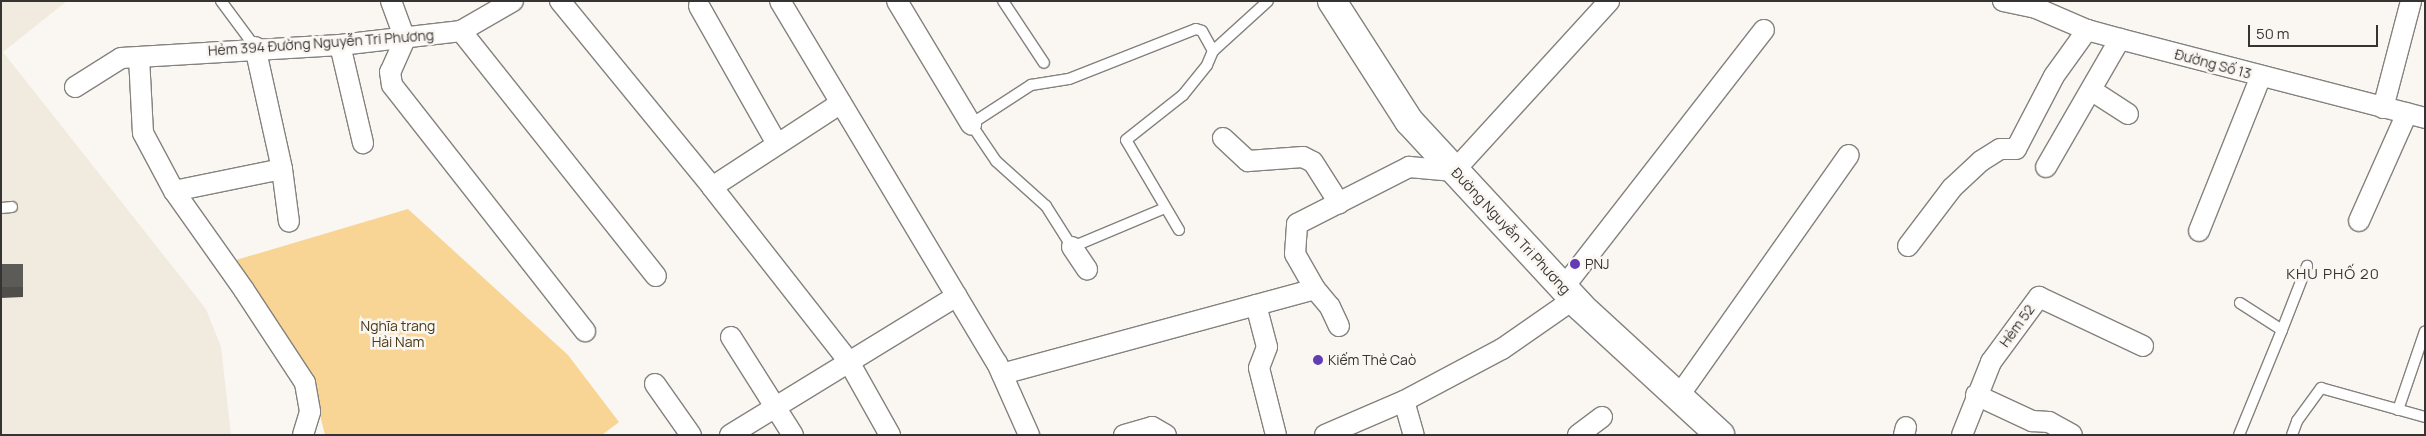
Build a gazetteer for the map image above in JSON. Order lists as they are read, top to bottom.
{
  "streets": {
    "main road": ["Đường Nguyễn Tri Phương"],
    "street": ["Hẻm 394 Đường Nguyễn Tri Phương", "Đường Số 13", "Hẻm 52"]
  },
  "districts": ["KHU PHỐ 20"],
  "parks": ["Nghĩa trang Hải Nam"],
  "places": ["PNJ", "Kiếm Thẻ Caò"],
  "scale_bar": "50 m"
}
